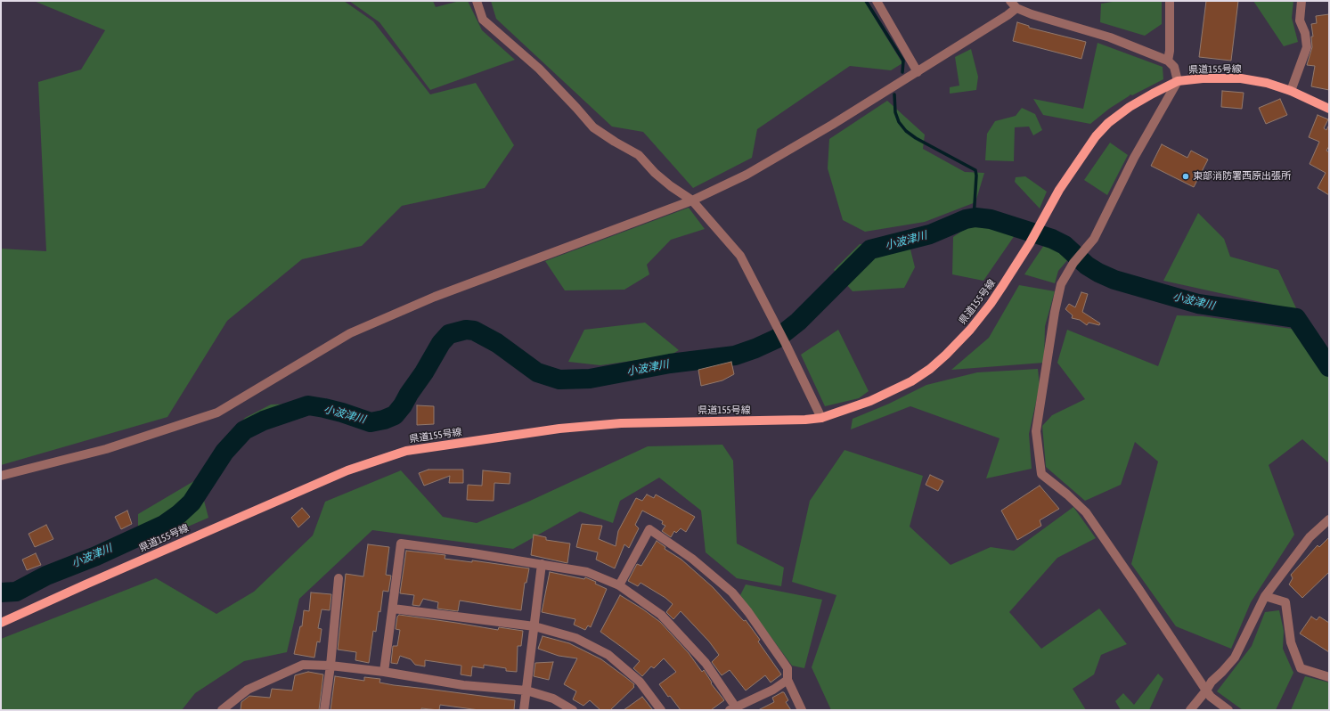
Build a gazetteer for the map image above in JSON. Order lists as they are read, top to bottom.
{
  "streets": {
    "main road": ["県道155号線"]
  },
  "water": ["小波津川"],
  "places": ["東部消防署西原出張所"]
}
